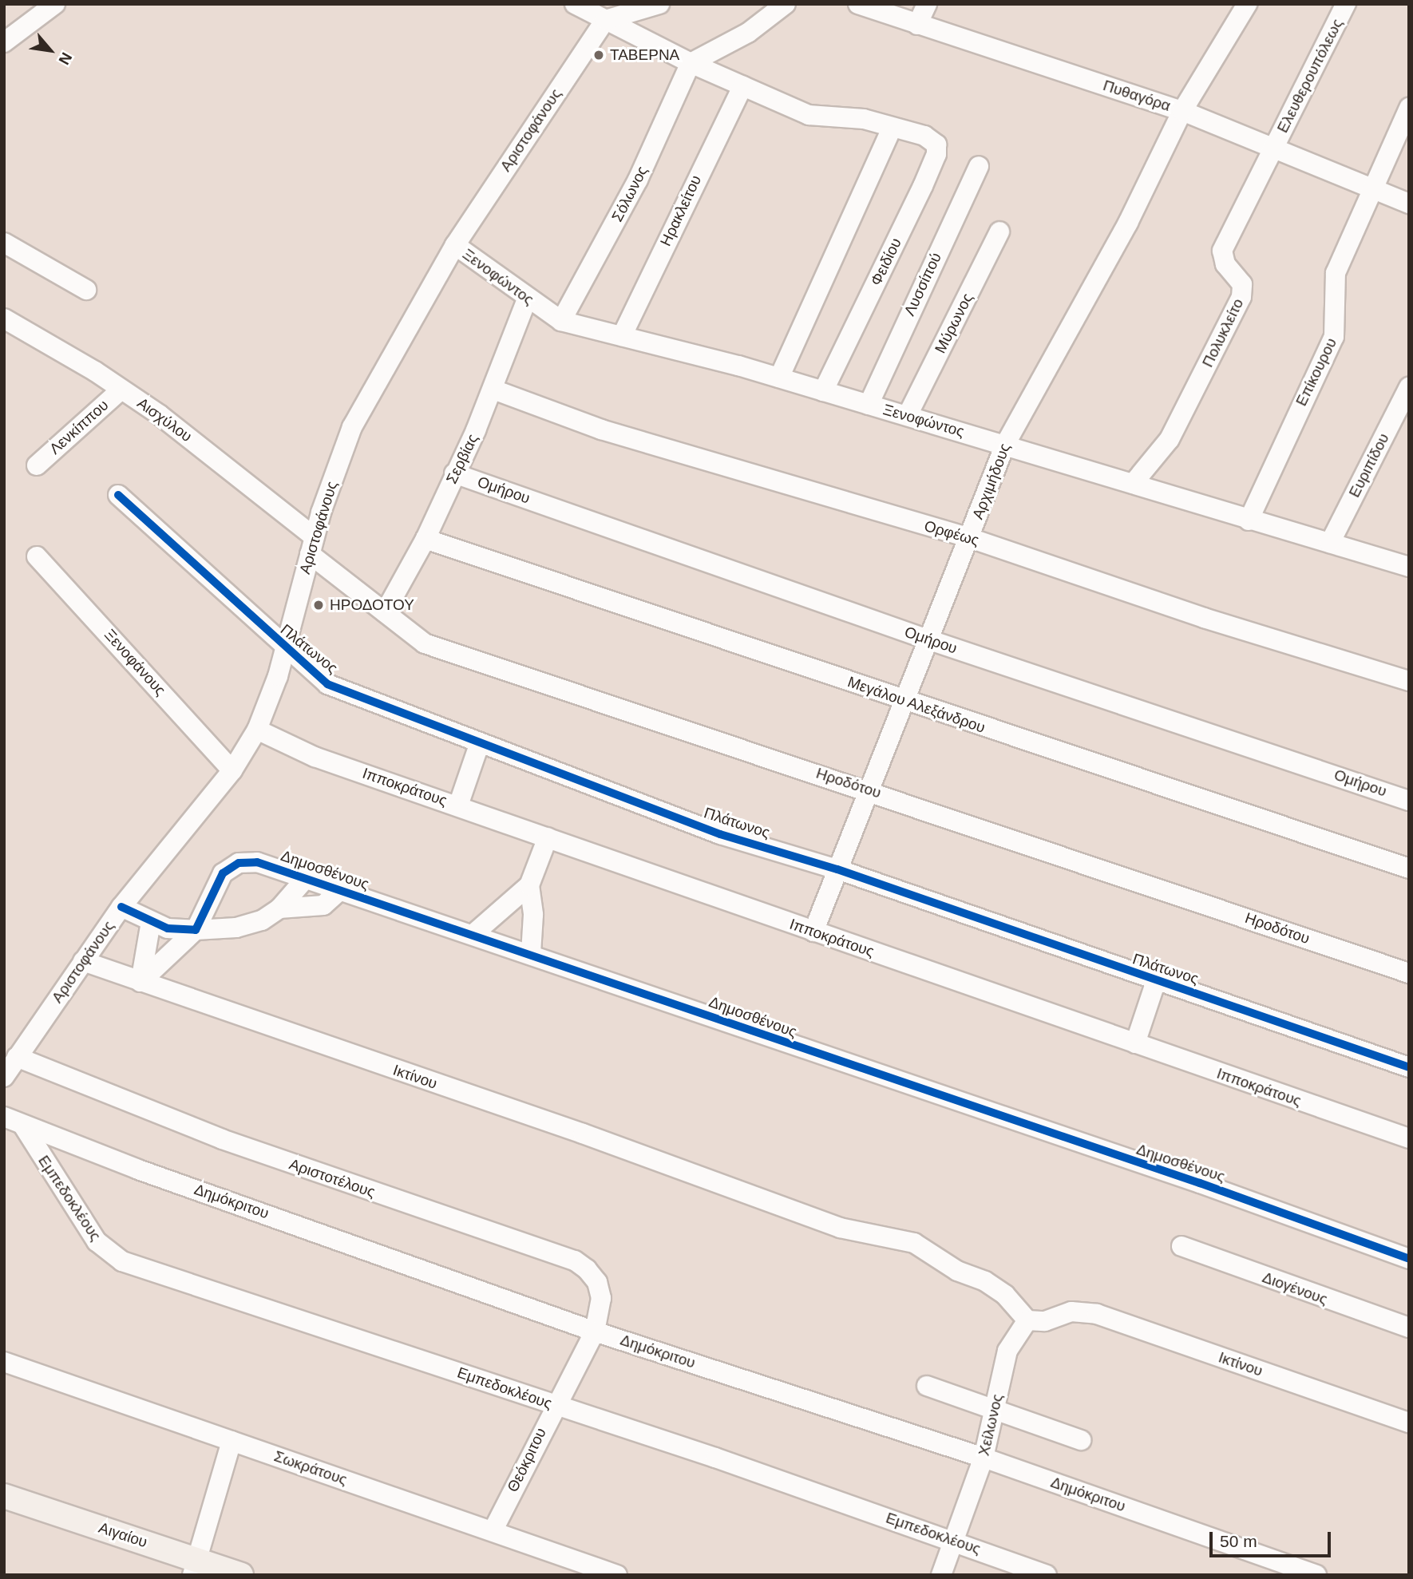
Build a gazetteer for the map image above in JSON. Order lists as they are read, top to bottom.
{
  "streets": {
    "main road": ["Αιγαίου"],
    "street": [
      "Ελευθερουπόλεως",
      "Πυθαγόρα",
      "Αριστοφάνους",
      "Σόλωνος",
      "Ηρακλείτου",
      "Φειδίου",
      "Ξενοφώντος",
      "Λυσσίπού",
      "Μύρωνος",
      "Πολυκλείτο",
      "Επίκουρου",
      "Αισχύλου",
      "Λενκίππου",
      "Σερβίας",
      "Ευριπίδου",
      "Αρχιμήδους",
      "Ομήρου",
      "Ορφέως",
      "Πλάτωνος",
      "Ξενοφάνους",
      "Μεγάλου Αλεξάνδρου",
      "Ηροδότου",
      "Ιπποκράτους",
      "Δημοσθένους",
      "Ικτίνου",
      "Αριστοτέλους",
      "Εμπεδοκλέους",
      "Δημόκριτου",
      "Διογένους",
      "Χείλωνος",
      "Θεόκριτου",
      "Σωκράτους"
    ]
  },
  "crossings": [
    ["Ελευθερουπόλεως", "Πυθαγόρα"],
    ["Ελευθερουπόλεως", "Πολυκλείτο"],
    ["Πυθαγόρα", "Πολυκλείτο"],
    ["Πυθαγόρα", "Επίκουρου"],
    ["Πυθαγόρα", "Αρχιμήδους"],
    ["Αριστοφάνους", "Ξενοφώντος"],
    ["Αριστοφάνους", "Αισχύλου"],
    ["Αριστοφάνους", "Πλάτωνος"],
    ["Αριστοφάνους", "Ξενοφάνους"],
    ["Αριστοφάνους", "Ηροδότου"],
    ["Αριστοφάνους", "Ιπποκράτους"],
    ["Αριστοφάνους", "Ικτίνου"],
    ["Αριστοφάνους", "Αριστοτέλους"],
    ["Σόλωνος", "Ξενοφώντος"],
    ["Ηρακλείτου", "Ξενοφώντος"],
    ["Φειδίου", "Ξενοφώντος"],
    ["Ξενοφώντος", "Λυσσίπού"],
    ["Ξενοφώντος", "Μύρωνος"],
    ["Ξενοφώντος", "Πολυκλείτο"],
    ["Ξενοφώντος", "Επίκουρου"],
    ["Ξενοφώντος", "Σερβίας"],
    ["Ξενοφώντος", "Ευριπίδου"],
    ["Ξενοφώντος", "Αρχιμήδους"],
    ["Αισχύλου", "Λενκίππου"],
    ["Αισχύλου", "Ηροδότου"],
    ["Σερβίας", "Ομήρου"],
    ["Σερβίας", "Ορφέως"],
    ["Σερβίας", "Μεγάλου Αλεξάνδρου"],
    ["Σερβίας", "Ηροδότου"],
    ["Αρχιμήδους", "Ομήρου"],
    ["Αρχιμήδους", "Ορφέως"],
    ["Αρχιμήδους", "Πλάτωνος"],
    ["Αρχιμήδους", "Μεγάλου Αλεξάνδρου"],
    ["Αρχιμήδους", "Ηροδότου"],
    ["Αρχιμήδους", "Ιπποκράτους"],
    ["Ικτίνου", "Χείλωνος"],
    ["Αριστοτέλους", "Δημόκριτου"],
    ["Αριστοτέλους", "Θεόκριτου"],
    ["Εμπεδοκλέους", "Δημόκριτου"],
    ["Εμπεδοκλέους", "Χείλωνος"],
    ["Εμπεδοκλέους", "Θεόκριτου"],
    ["Δημόκριτου", "Χείλωνος"],
    ["Δημόκριτου", "Θεόκριτου"],
    ["Θεόκριτου", "Σωκράτους"]
  ],
  "places": ["ΤΑΒΕΡΝΑ", "ΗΡΟΔΟΤΟΥ"],
  "scale_bar": "50 m",
  "north": "bottom right"
}
